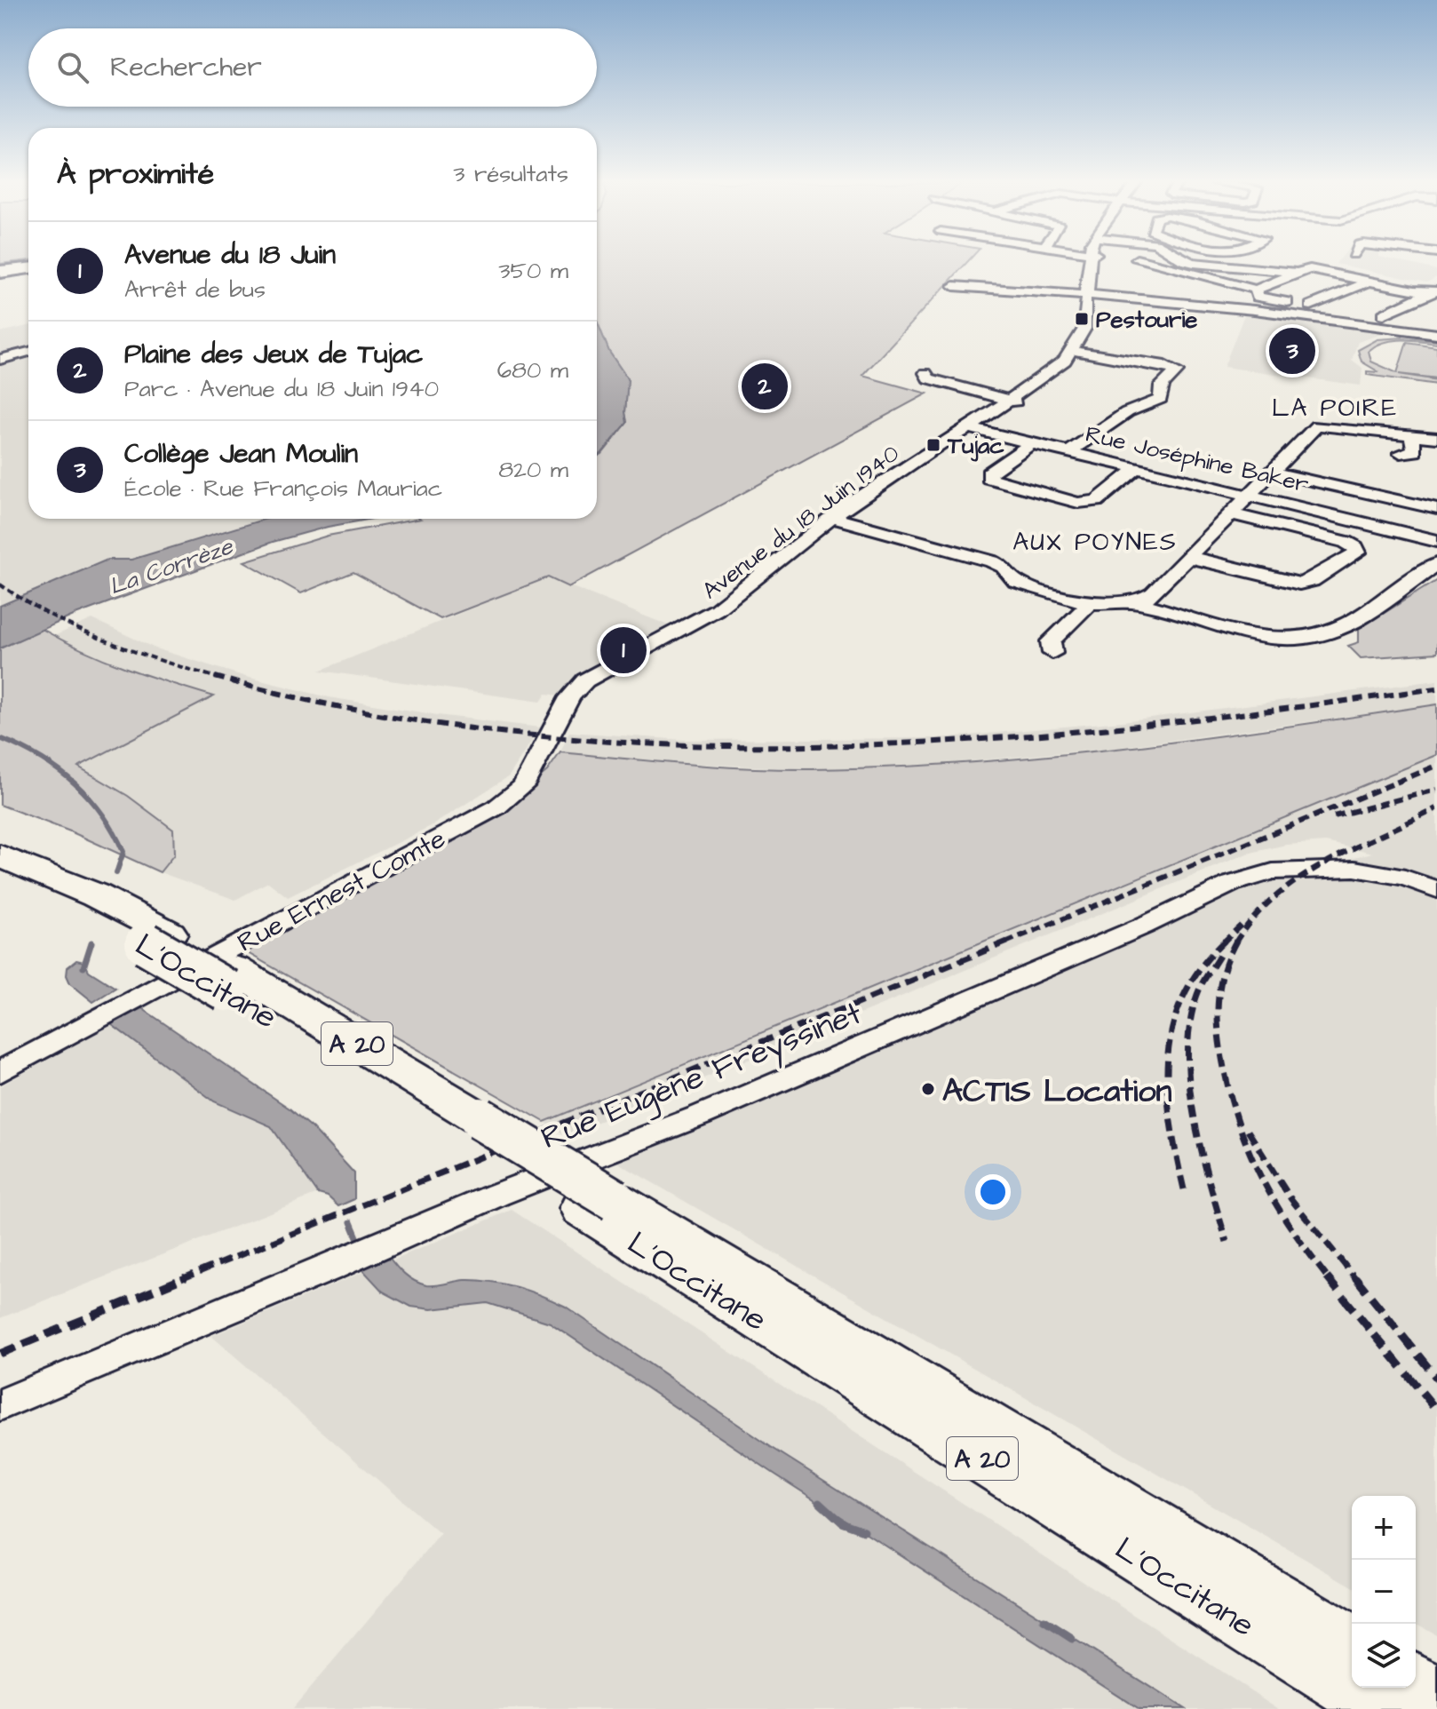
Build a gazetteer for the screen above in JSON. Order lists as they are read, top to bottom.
{
  "streets": {
    "highway": ["L'Occitane", "A 20"],
    "street": [
      "Rue Joséphine Baker",
      "Avenue du 18 Juin 1940",
      "Rue Ernest Comte",
      "Rue Eugène Freyssinet"
    ]
  },
  "crossings": [
    ["Rue Joséphine Baker", "Avenue du 18 Juin 1940"],
    ["Avenue du 18 Juin 1940", "Rue Ernest Comte"]
  ],
  "districts": ["LA POIRE", "AUX POYNES"],
  "water": ["La Corrèze"],
  "places": {
    "transit": ["Pestourie", "Tujac"],
    "other": ["ACTIS Location"]
  },
  "page": {
    "search": "Rechercher",
    "heading": ["À proximité", "3 résultats"],
    "list": [
      {
        "mark": "1",
        "name": "Avenue du 18 Juin",
        "note": "Arrêt de bus",
        "value": "350 m"
      },
      {
        "mark": "2",
        "name": "Plaine des Jeux de Tujac",
        "note": "Parc · Avenue du 18 Juin 1940",
        "value": "680 m"
      },
      {
        "mark": "3",
        "name": "Collège Jean Moulin",
        "note": "École · Rue François Mauriac",
        "value": "820 m"
      }
    ],
    "pins": ["3", "2", "1"],
    "map_buttons": ["+", "−"]
  }
}
